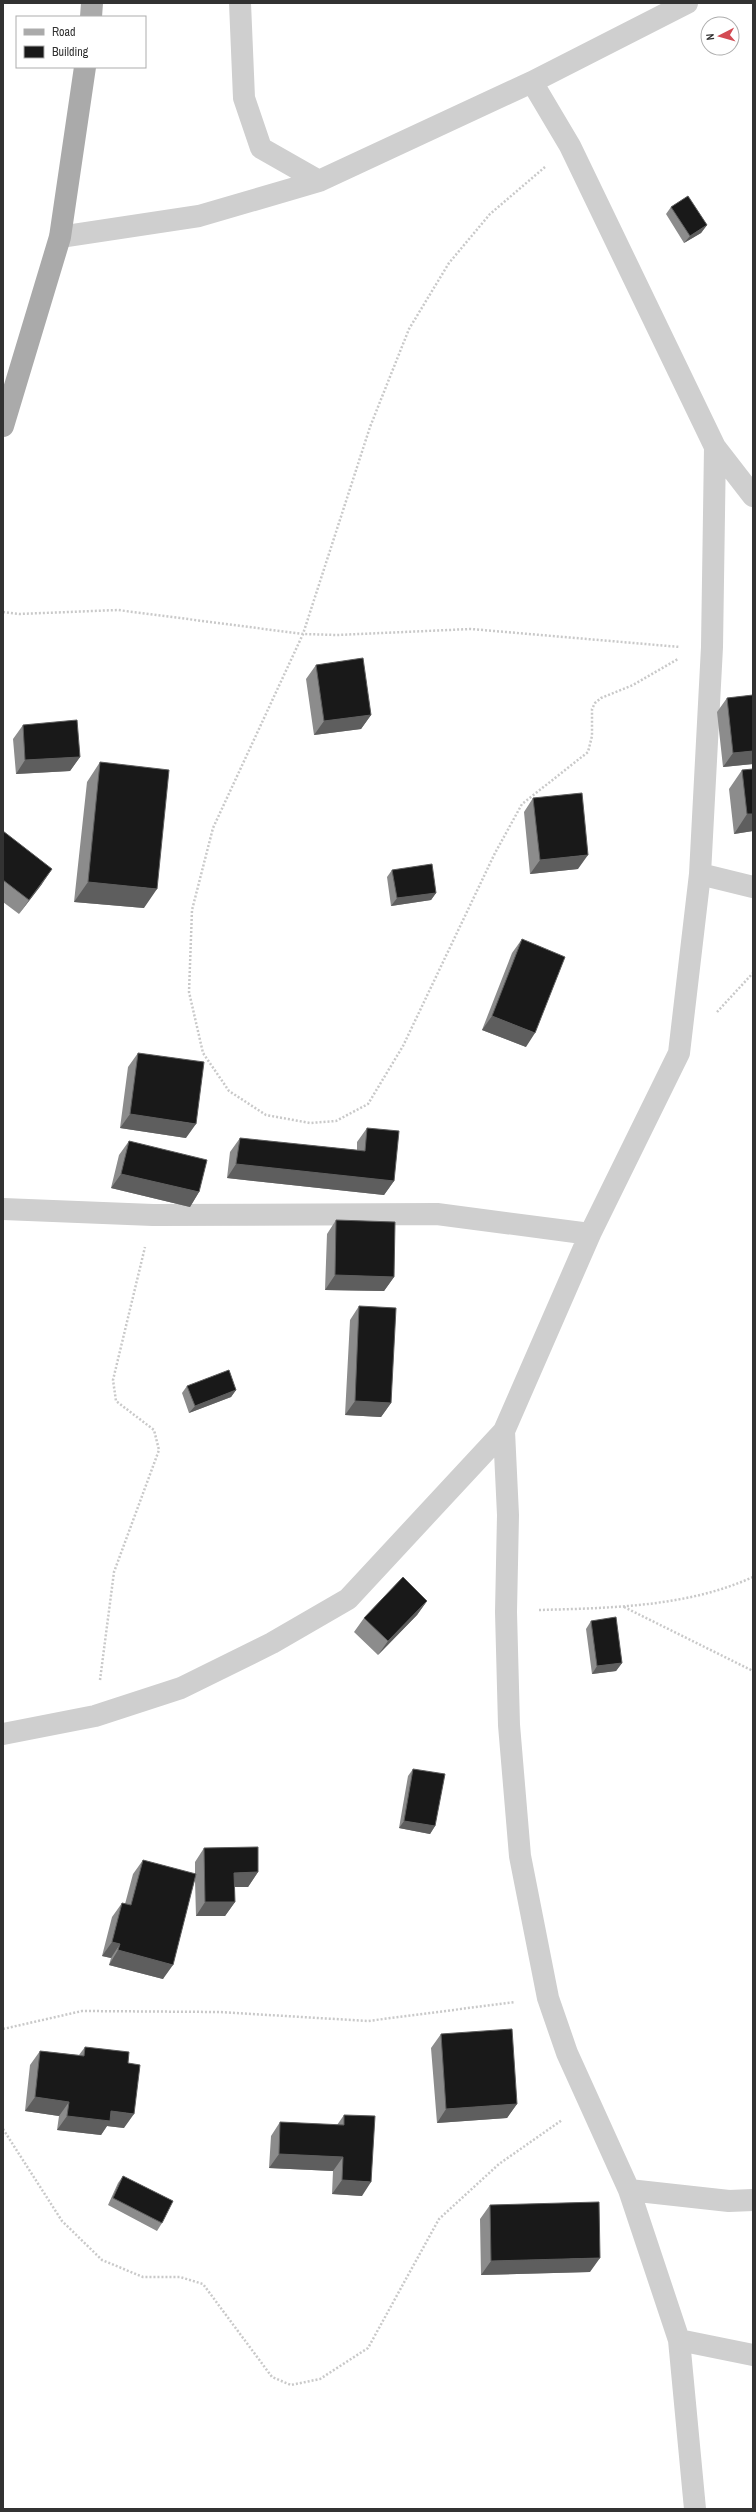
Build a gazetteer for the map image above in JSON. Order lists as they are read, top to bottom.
{
  "legend": ["Road", "Building"],
  "north": "left"
}
